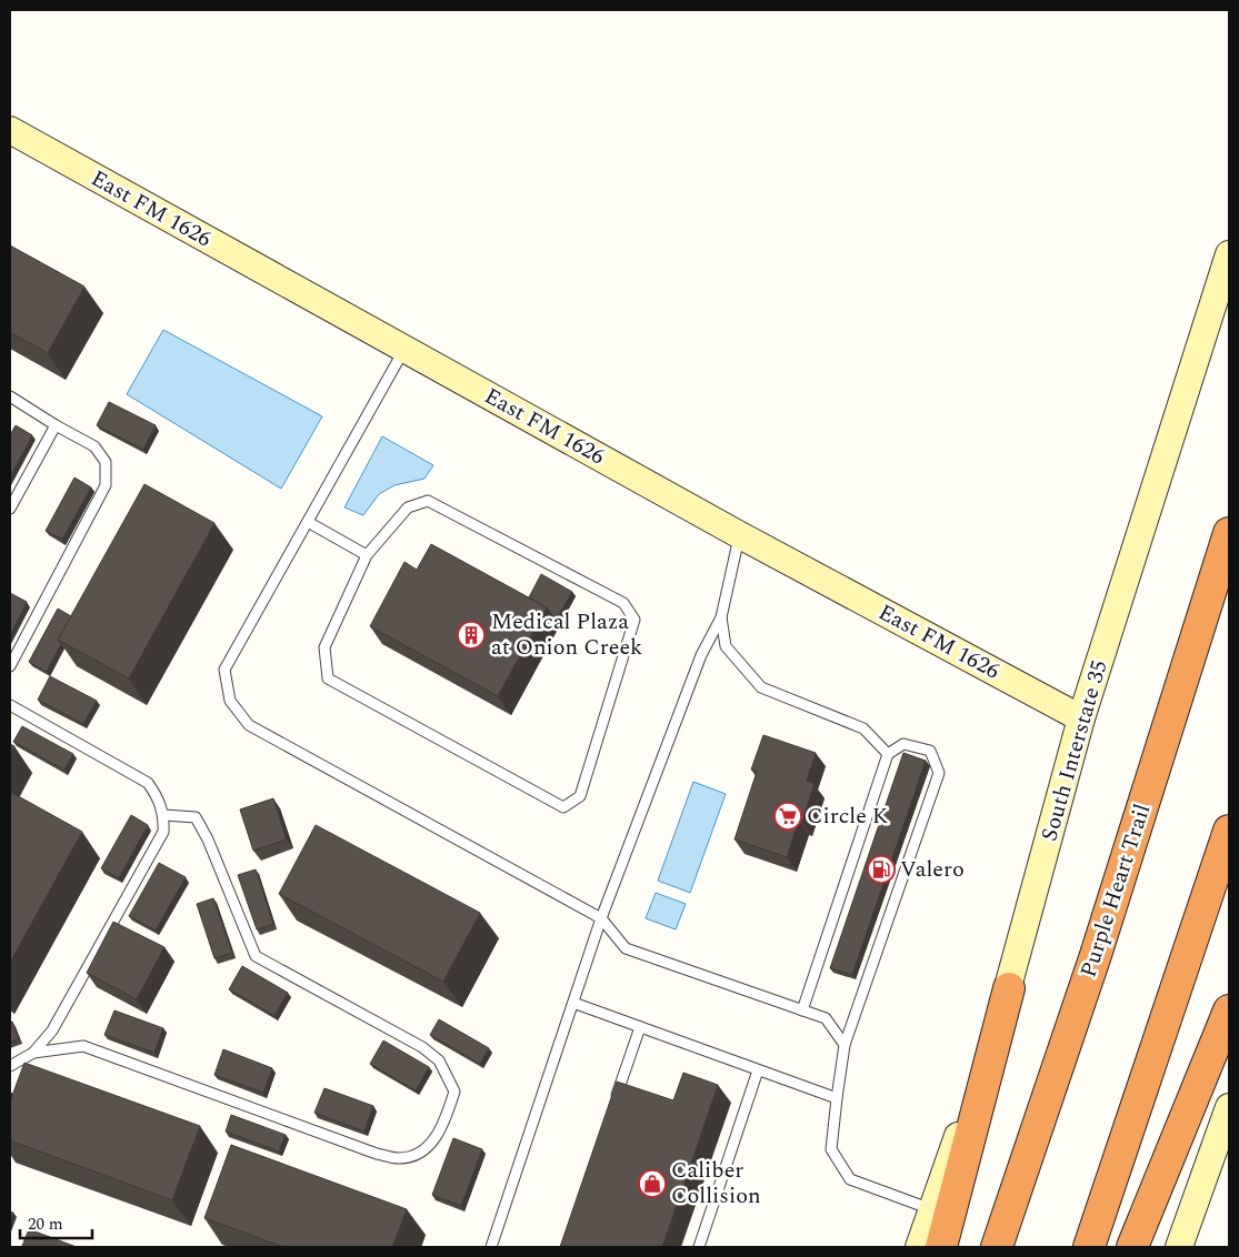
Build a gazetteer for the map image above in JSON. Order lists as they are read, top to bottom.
{
  "streets": {
    "highway": ["Purple Heart Trail"],
    "main road": ["East FM 1626", "South Interstate 35"]
  },
  "crossings": [
    ["East FM 1626", "South Interstate 35"]
  ],
  "places": {
    "building": ["Medical Plaza at Onion Creek"],
    "supermarket": ["Circle K"],
    "fuel station": ["Valero"],
    "shop": ["Caliber Collision"]
  },
  "scale_bar": "20 m"
}
